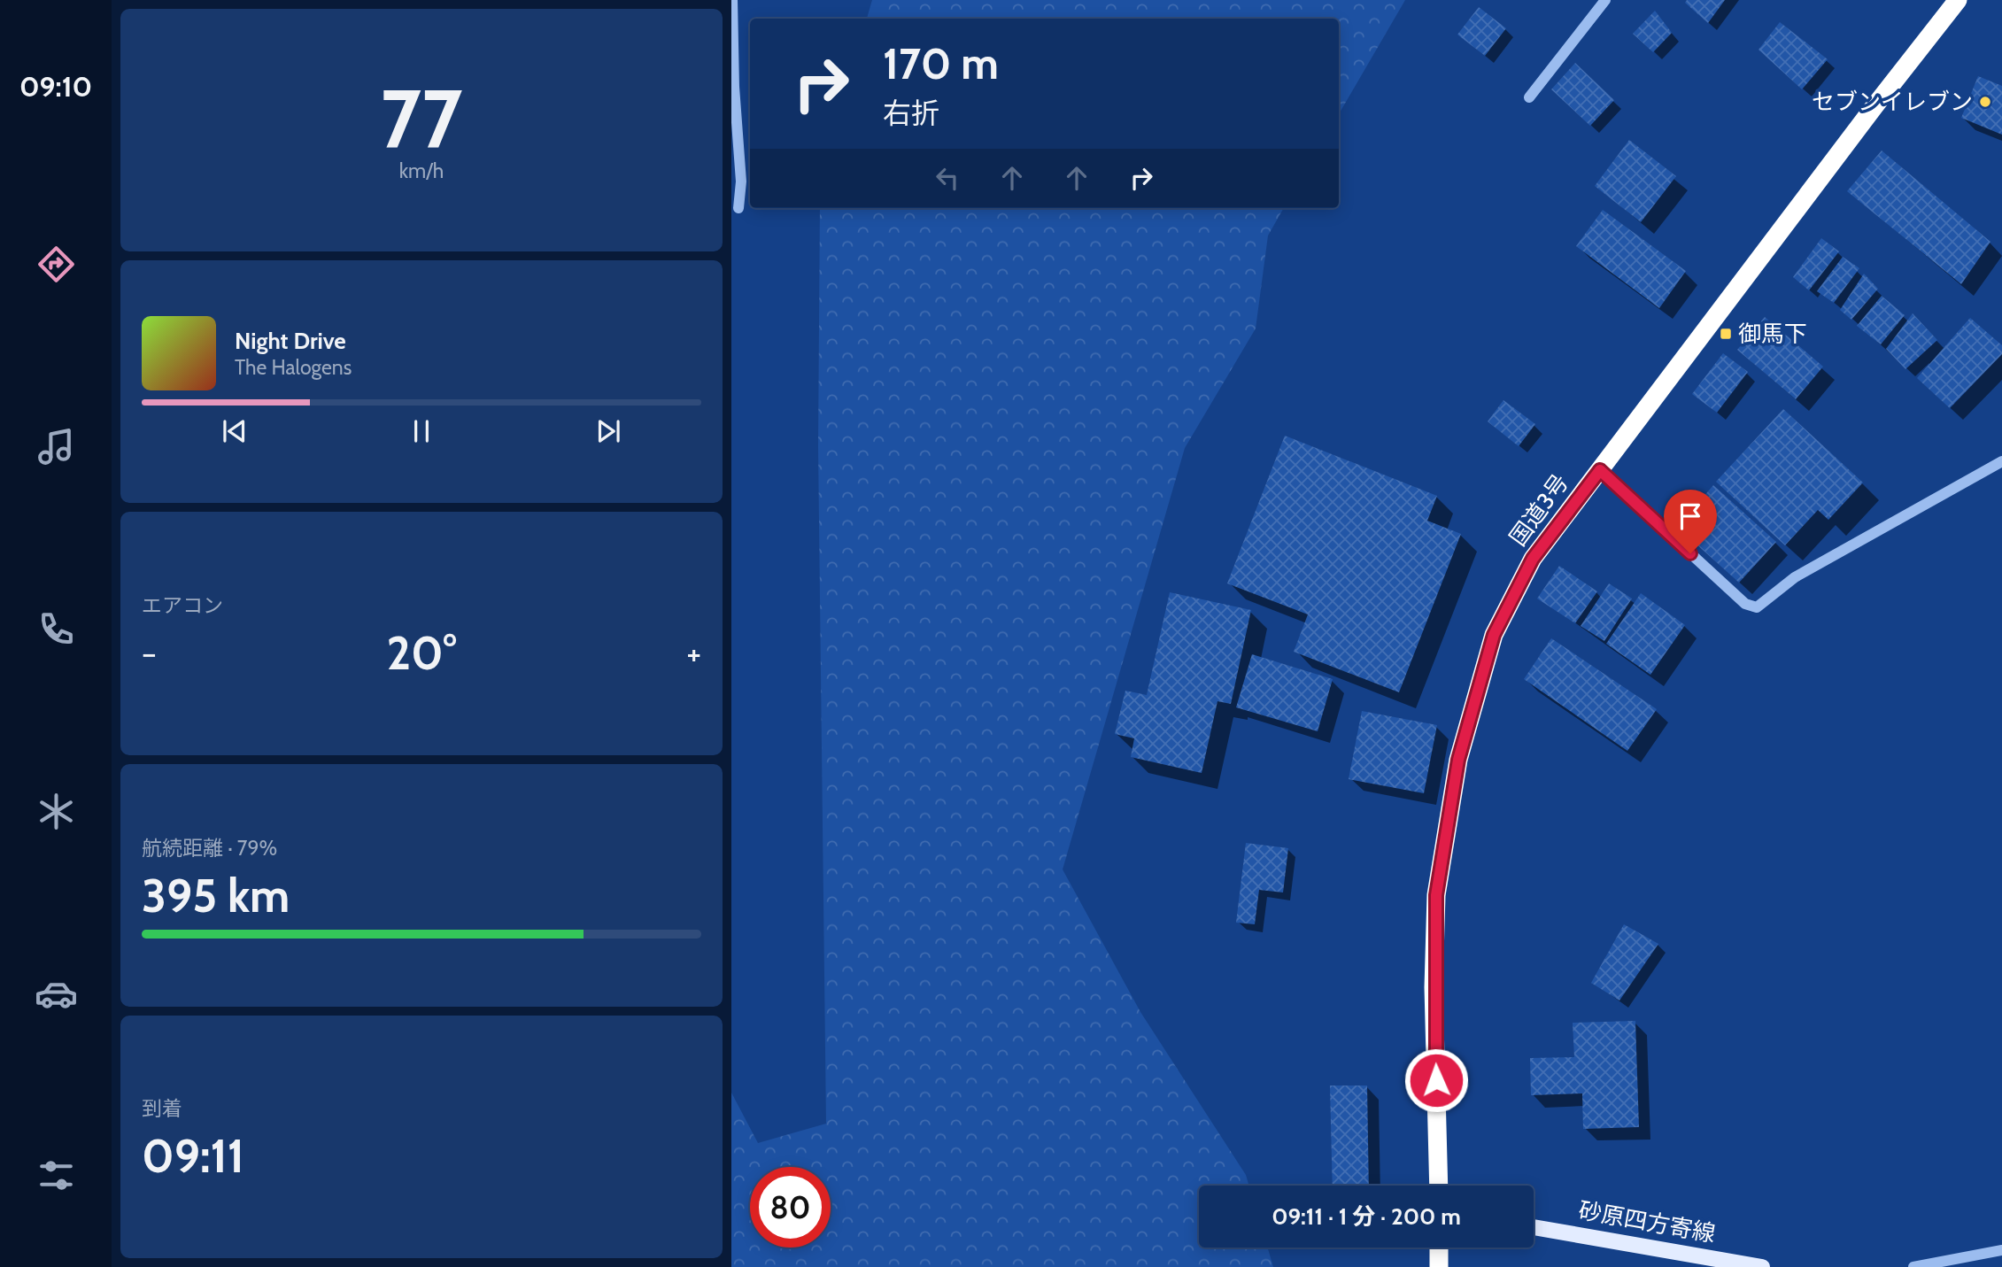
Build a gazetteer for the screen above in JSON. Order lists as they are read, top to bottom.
{
  "streets": {
    "highway": ["国道3号"],
    "main road": ["砂原四方寄線"]
  },
  "places": {
    "other": ["セブンイレブン"],
    "transit": ["御馬下"]
  },
  "page": {
    "tabs": "09:10",
    "tile": [
      ["77", "km/h"],
      "エアコン",
      ["航続距離 · 79%", "395 km"],
      ["到着", "09:11"]
    ],
    "turn": ["170 m", "右折"],
    "song": ["Night Drive", "The Halogens"],
    "heat": ["−", "20°", "+"],
    "limit": "80",
    "trip": "09:11 · 1 分 · 200 m"
  }
}
